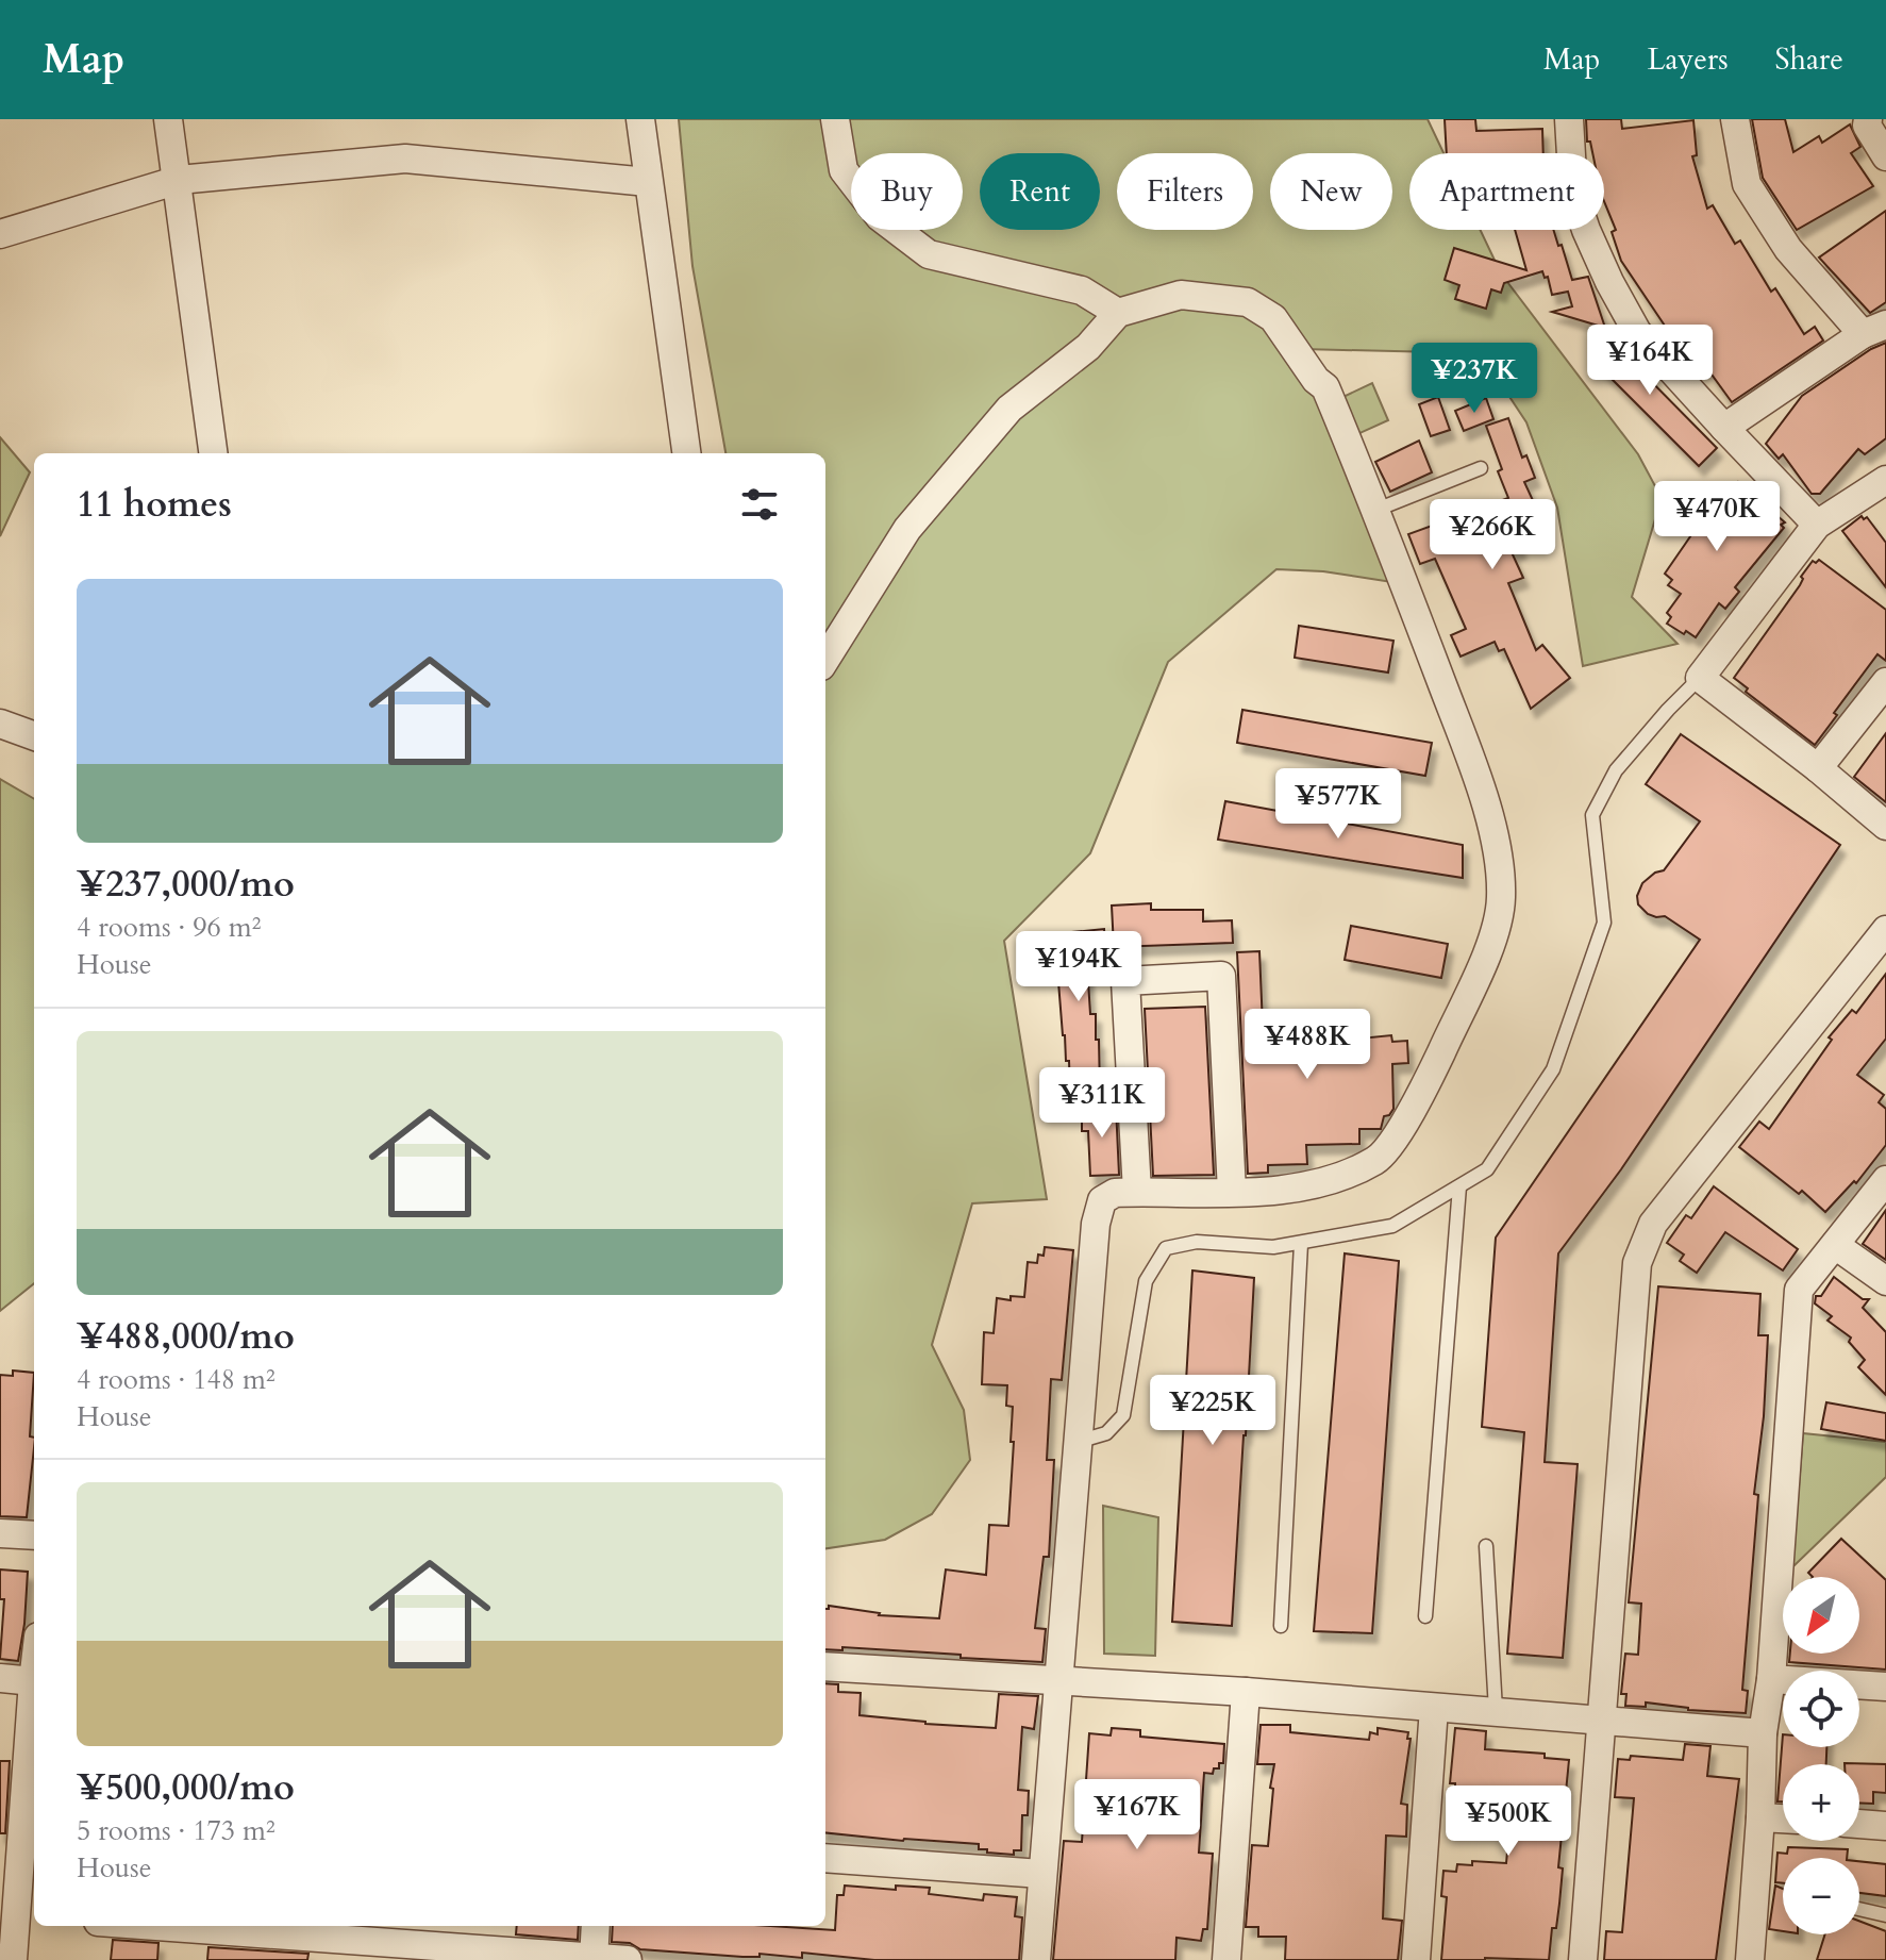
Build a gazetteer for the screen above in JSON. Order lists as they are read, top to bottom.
{
  "north": "bottom left",
  "page": {
    "header": "Map",
    "nav": ["Map", "Layers", "Share"],
    "chip": [
      "Buy",
      "Rent",
      "Filters",
      "New",
      "Apartment"
    ],
    "price": [
      "¥164K",
      "¥237K",
      "¥470K",
      "¥266K",
      "¥577K",
      "¥194K",
      "¥488K",
      "¥311K",
      "¥225K",
      "¥167K",
      "¥500K"
    ],
    "heading": "11 homes",
    "list": [
      {
        "name": "¥237,000/mo",
        "note": "4 rooms · 96 m² · House"
      },
      {
        "name": "¥488,000/mo",
        "note": "4 rooms · 148 m² · House"
      },
      {
        "name": "¥500,000/mo",
        "note": "5 rooms · 173 m² · House"
      }
    ],
    "map_buttons": ["+", "−"]
  }
}
